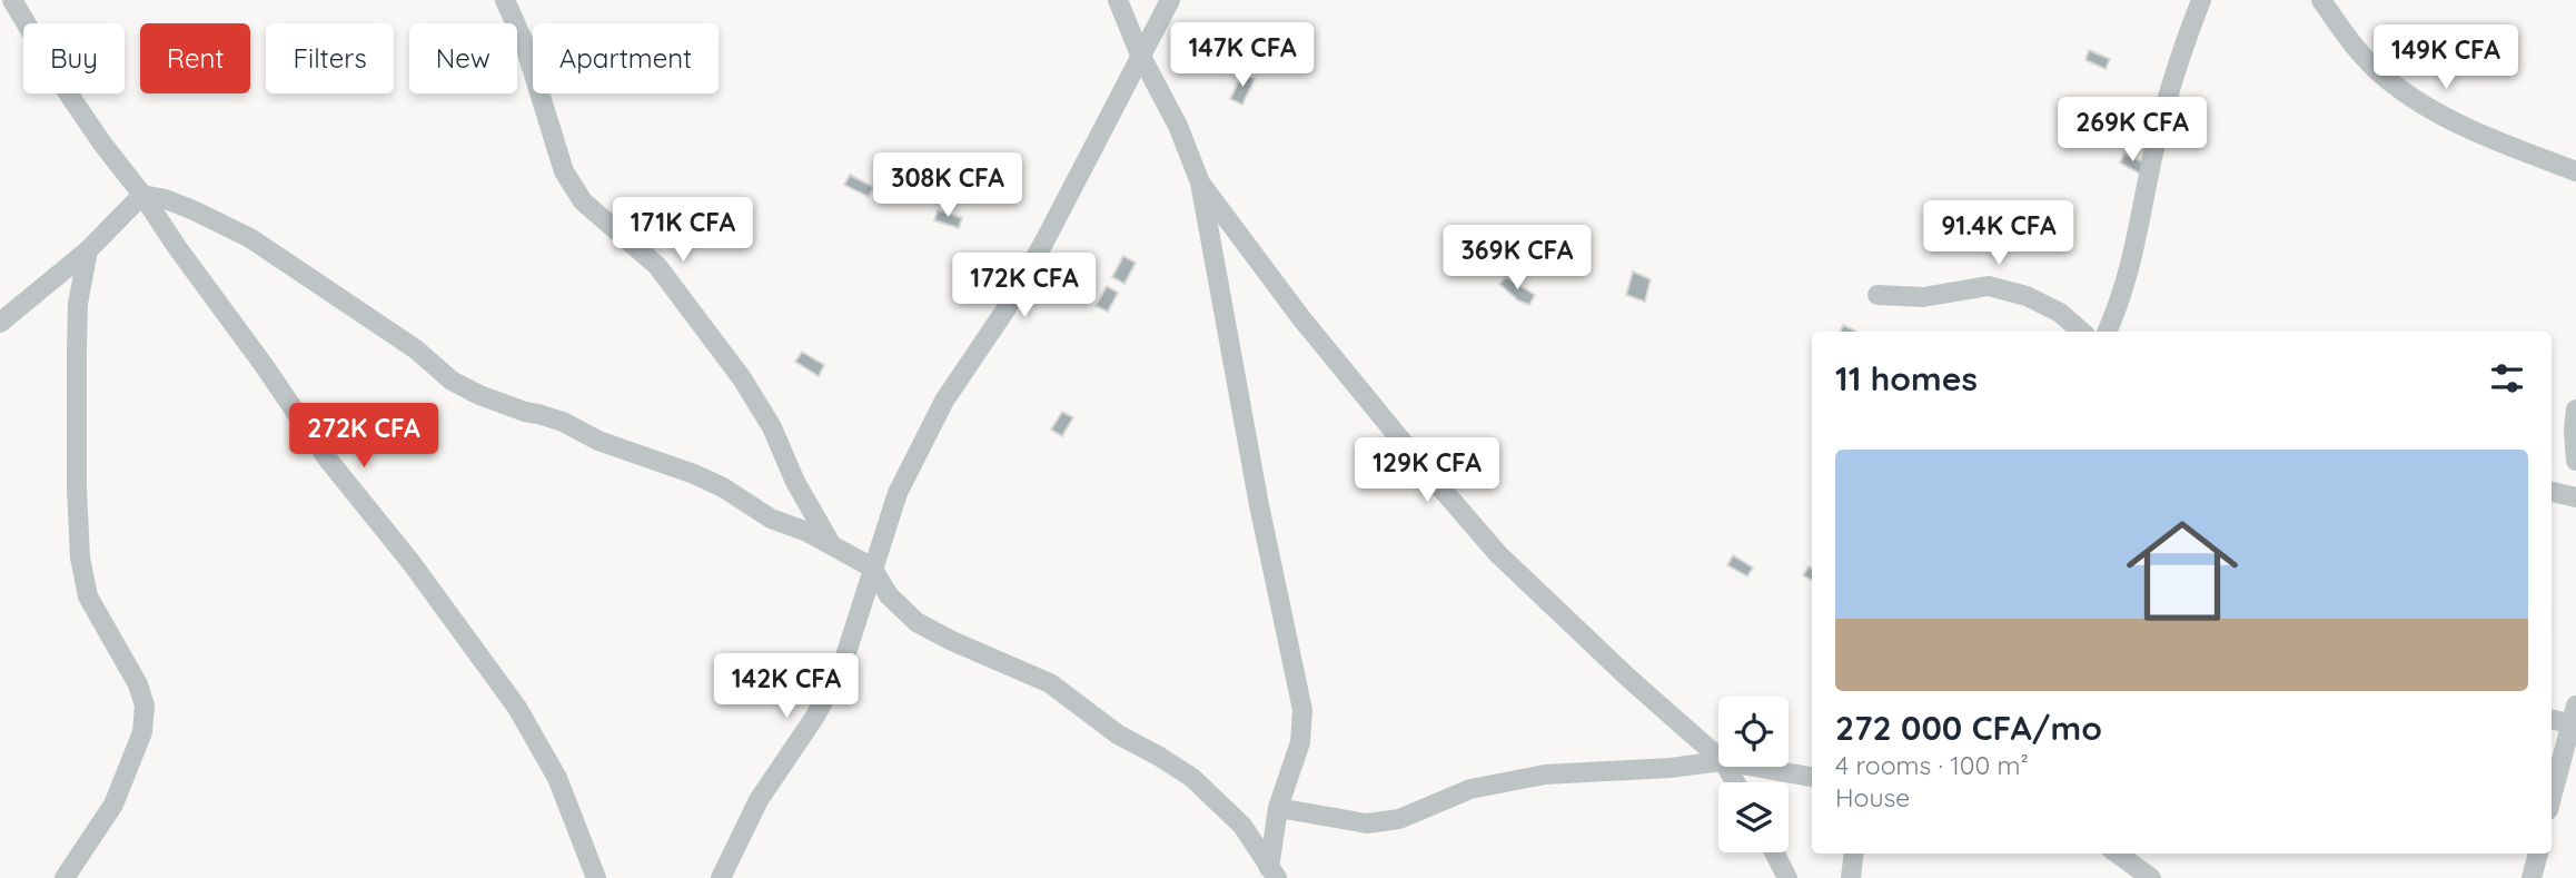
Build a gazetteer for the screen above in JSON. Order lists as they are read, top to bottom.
{
  "page": {
    "price": [
      "147K CFA",
      "149K CFA",
      "269K CFA",
      "308K CFA",
      "171K CFA",
      "91.4K CFA",
      "369K CFA",
      "172K CFA",
      "272K CFA",
      "129K CFA",
      "142K CFA"
    ],
    "chip": [
      "Buy",
      "Rent",
      "Filters",
      "New",
      "Apartment"
    ],
    "heading": "11 homes",
    "list": [
      {
        "name": "272 000 CFA/mo",
        "note": "4 rooms · 100 m² · House"
      }
    ]
  }
}
